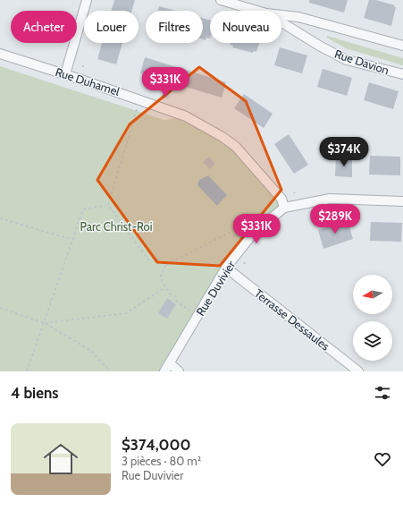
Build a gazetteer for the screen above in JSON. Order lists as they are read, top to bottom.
{
  "streets": {
    "street": [
      "Rue Davion",
      "Rue Duhamel",
      "Rue Duvivier",
      "Terrasse Dessaules"
    ]
  },
  "crossings": [
    ["Rue Duhamel", "Rue Duvivier"],
    ["Rue Duvivier", "Terrasse Dessaules"]
  ],
  "parks": ["Parc Christ-Roi"],
  "north": "left",
  "page": {
    "chip": [
      "Acheter",
      "Louer",
      "Filtres",
      "Nouveau"
    ],
    "price": [
      "$331K",
      "$374K",
      "$289K",
      "$331K"
    ],
    "heading": "4 biens",
    "list": [
      {
        "name": "$374,000",
        "note": "3 pièces · 80 m² · Rue Duvivier"
      }
    ]
  }
}
